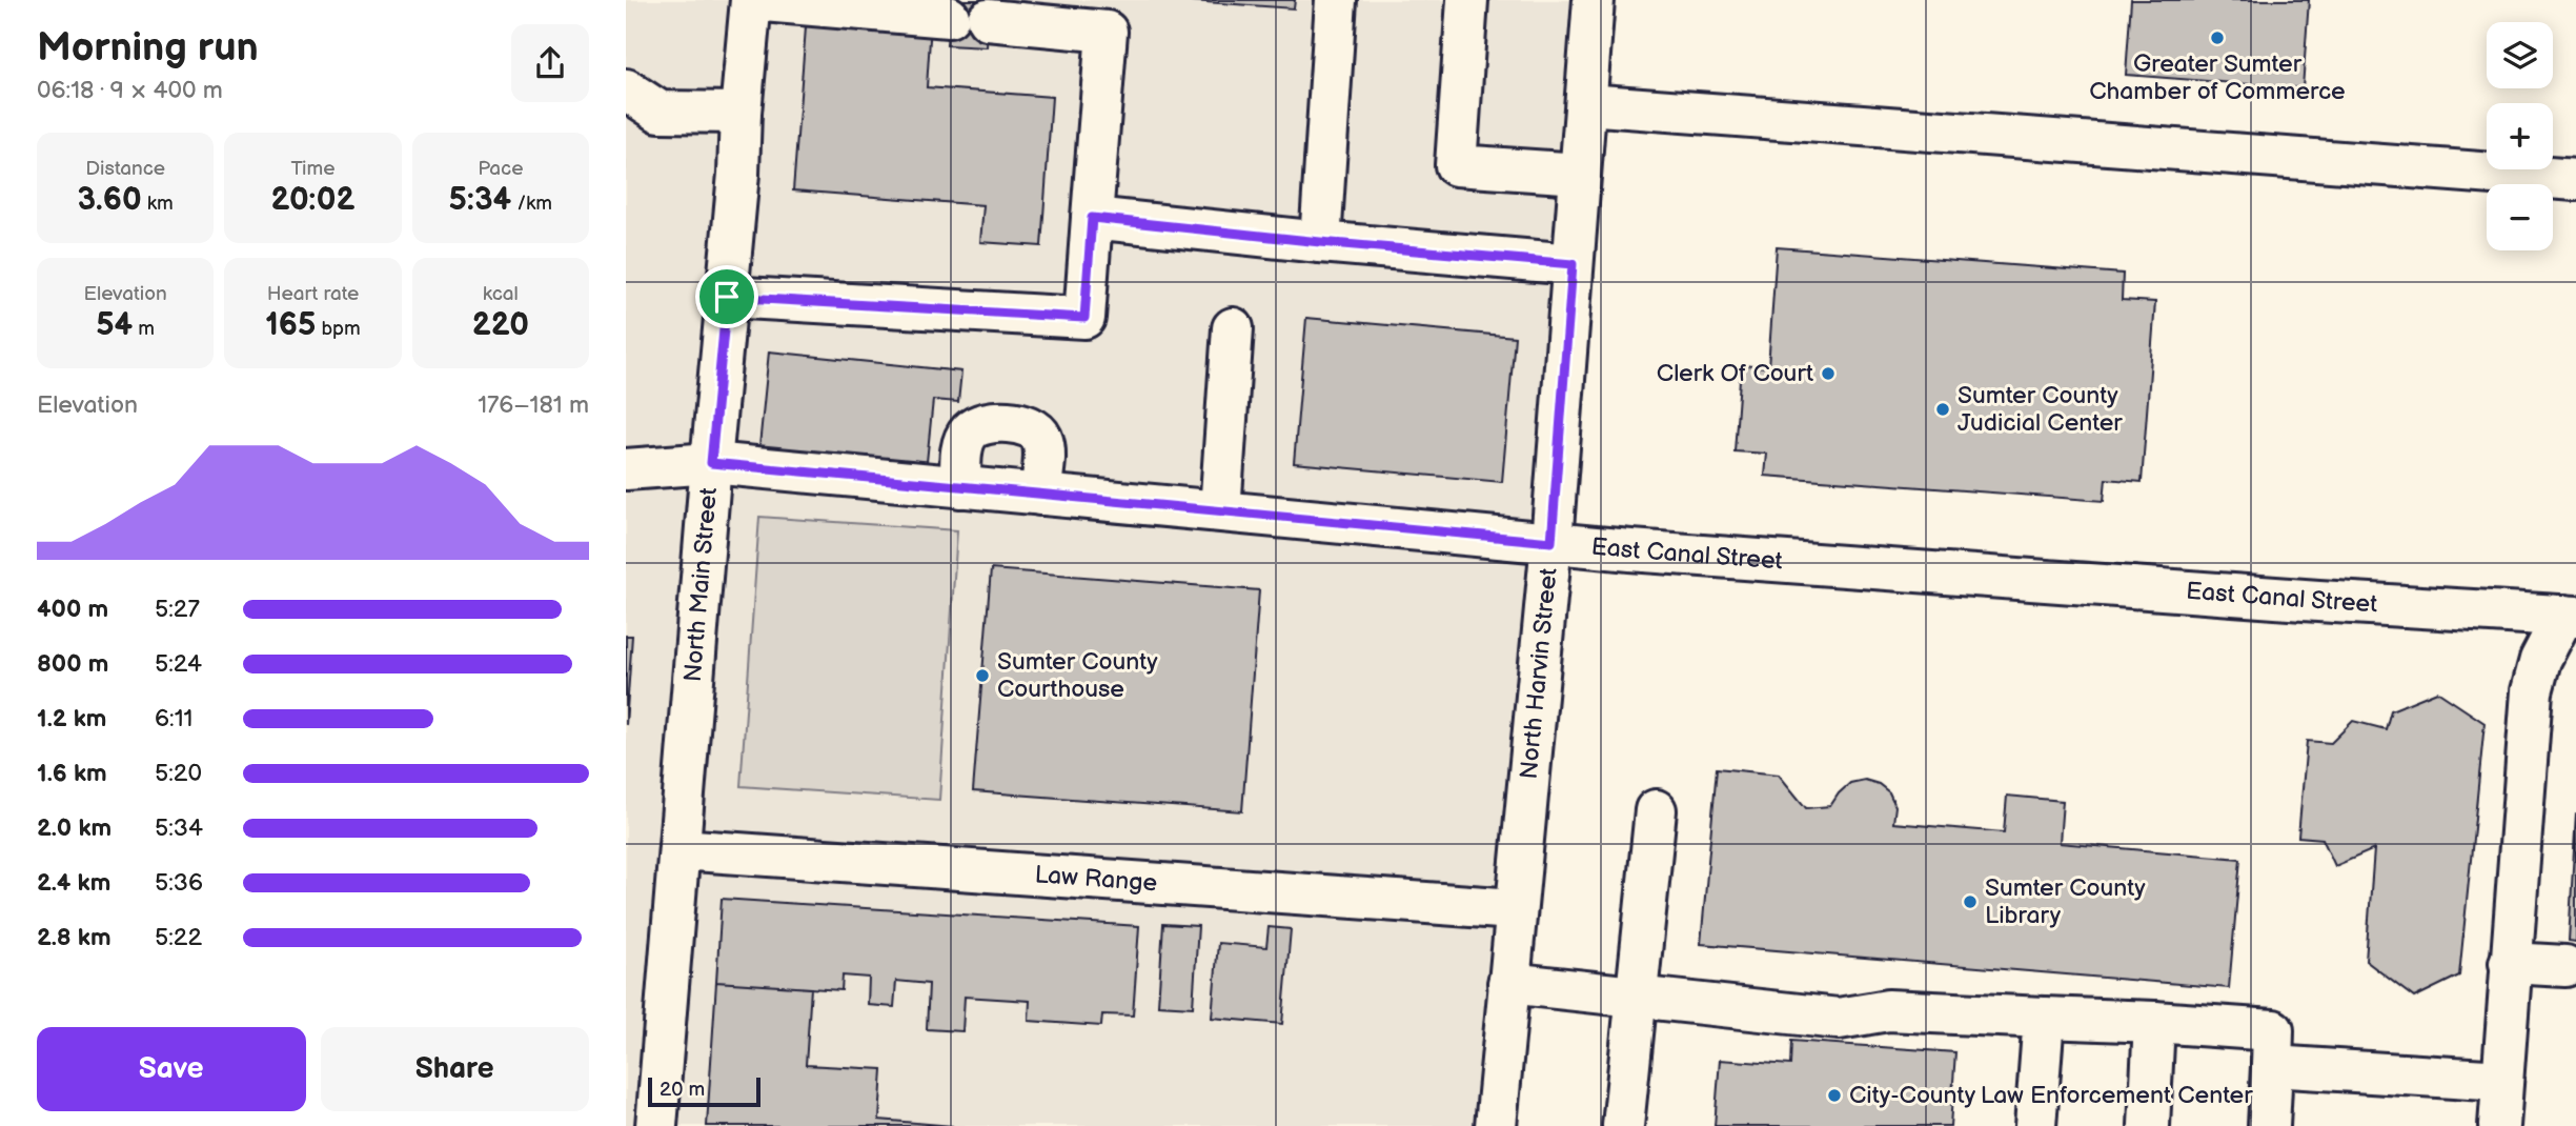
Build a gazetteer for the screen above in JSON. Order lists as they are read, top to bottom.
{
  "streets": {
    "street": [
      "East Canal Street",
      "North Main Street",
      "North Harvin Street",
      "Law Range"
    ]
  },
  "crossings": [
    ["East Canal Street", "North Main Street"],
    ["East Canal Street", "North Harvin Street"],
    ["North Main Street", "Law Range"],
    ["North Harvin Street", "Law Range"]
  ],
  "places": [
    "Greater Sumter Chamber of Commerce",
    "Clerk Of Court",
    "Sumter County Judicial Center",
    "Sumter County Courthouse",
    "Sumter County Library",
    "City-County Law Enforcement Center"
  ],
  "scale_bar": "20 m",
  "page": {
    "heading": ["Morning run", "06:18 · 9 × 400 m"],
    "map_buttons": ["+", "−"],
    "stats": [
      ["Distance", "3.60 km"],
      ["Time", "20:02"],
      ["Pace", "5:34 /km"],
      ["Elevation", "54 m"],
      ["Heart rate", "165 bpm"],
      ["kcal", "220"]
    ],
    "chart": ["Elevation", "176–181 m"],
    "list": [
      {
        "name": "400 m",
        "note": "5:27"
      },
      {
        "name": "800 m",
        "note": "5:24"
      },
      {
        "name": "1.2 km",
        "note": "6:11"
      },
      {
        "name": "1.6 km",
        "note": "5:20"
      },
      {
        "name": "2.0 km",
        "note": "5:34"
      },
      {
        "name": "2.4 km",
        "note": "5:36"
      },
      {
        "name": "2.8 km",
        "note": "5:22"
      }
    ],
    "buttons": ["Save", "Share"],
    "scale": "20 m"
  }
}
